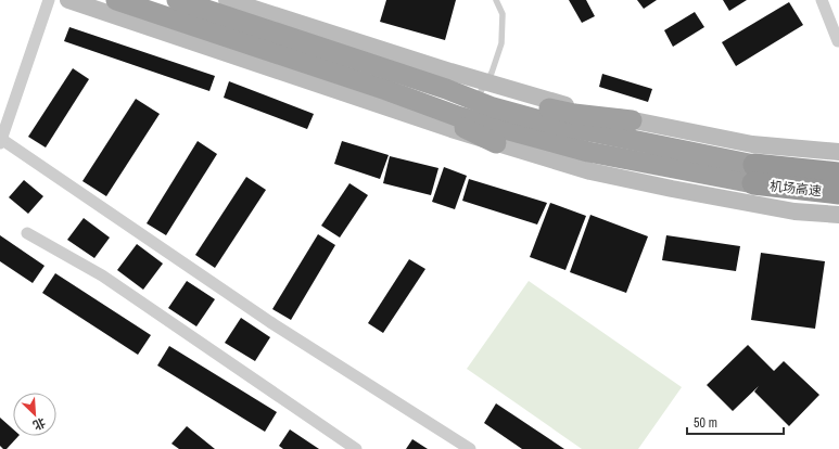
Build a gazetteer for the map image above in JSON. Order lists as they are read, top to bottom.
{
  "streets": {
    "highway": ["机场高速"]
  },
  "scale_bar": "50 m",
  "north": "bottom right"
}
